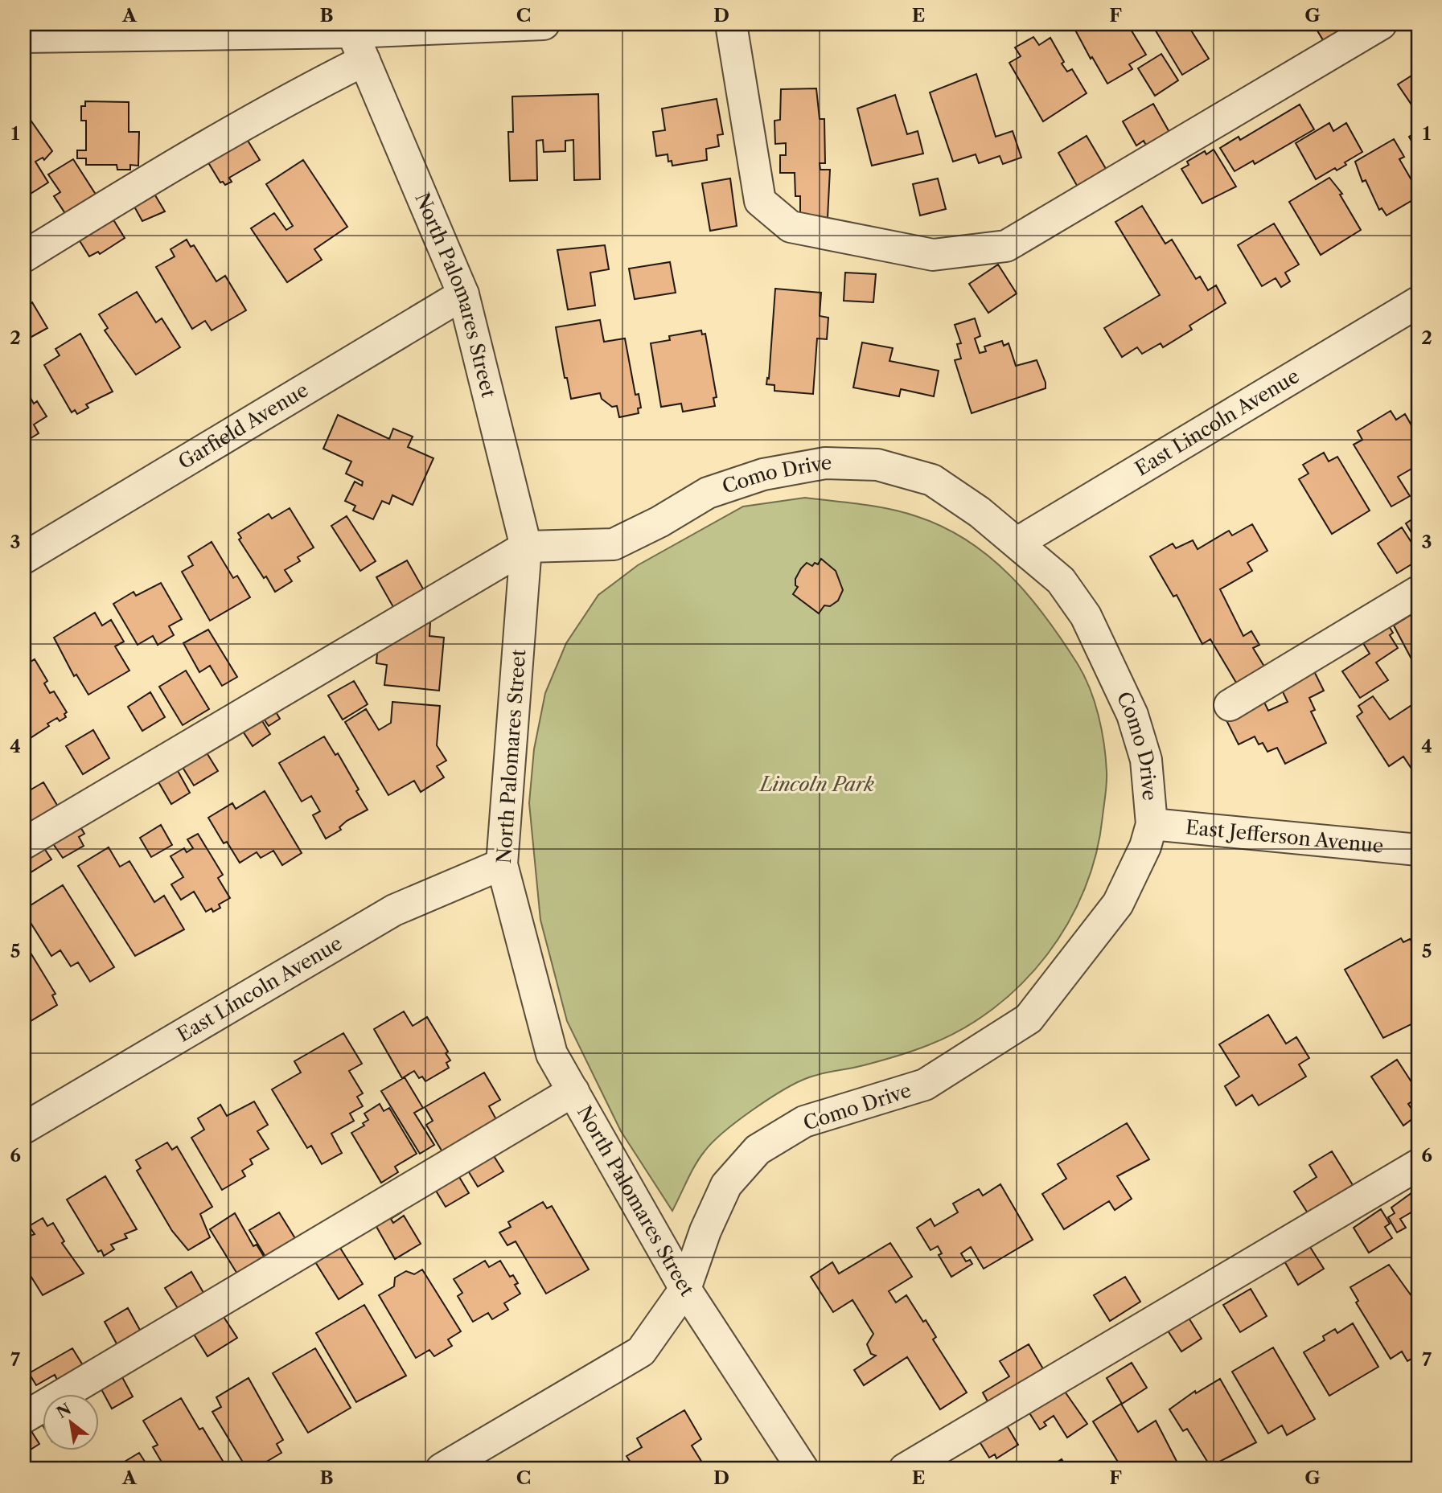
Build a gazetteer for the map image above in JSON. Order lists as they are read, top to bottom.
{
  "streets": {
    "street": [
      "North Palomares Street",
      "East Lincoln Avenue",
      "Garfield Avenue",
      "Como Drive",
      "East Jefferson Avenue"
    ]
  },
  "crossings": [
    ["North Palomares Street", "East Lincoln Avenue"],
    ["North Palomares Street", "Garfield Avenue"],
    ["North Palomares Street", "Como Drive"],
    ["East Lincoln Avenue", "Como Drive"],
    ["Como Drive", "East Jefferson Avenue"]
  ],
  "parks": ["Lincoln Park"],
  "north": "top left",
  "grid": {
    "columns": [
      "A",
      "B",
      "C",
      "D",
      "E",
      "F",
      "G"
    ],
    "rows": [
      "1",
      "2",
      "3",
      "4",
      "5",
      "6",
      "7"
    ]
  }
}
